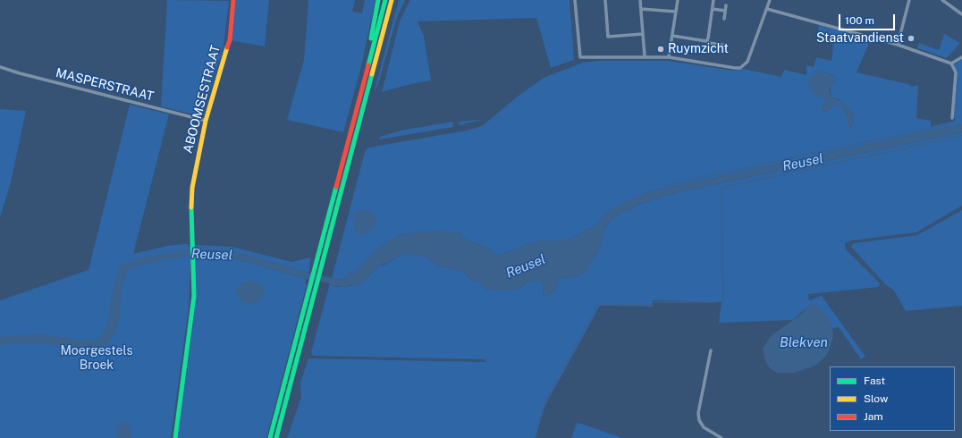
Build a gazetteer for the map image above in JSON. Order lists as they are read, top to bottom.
{
  "streets": {
    "main road": ["ABOOMSESTRAAT"],
    "street": ["MASPERSTRAAT"]
  },
  "crossings": [
    ["MASPERSTRAAT", "ABOOMSESTRAAT"]
  ],
  "water": ["Reusel", "Blekven"],
  "parks": ["Moergestels Broek"],
  "places": ["Staatvandienst", "Ruymzicht"],
  "legend": ["Fast", "Slow", "Jam"],
  "scale_bar": "100 m"
}
